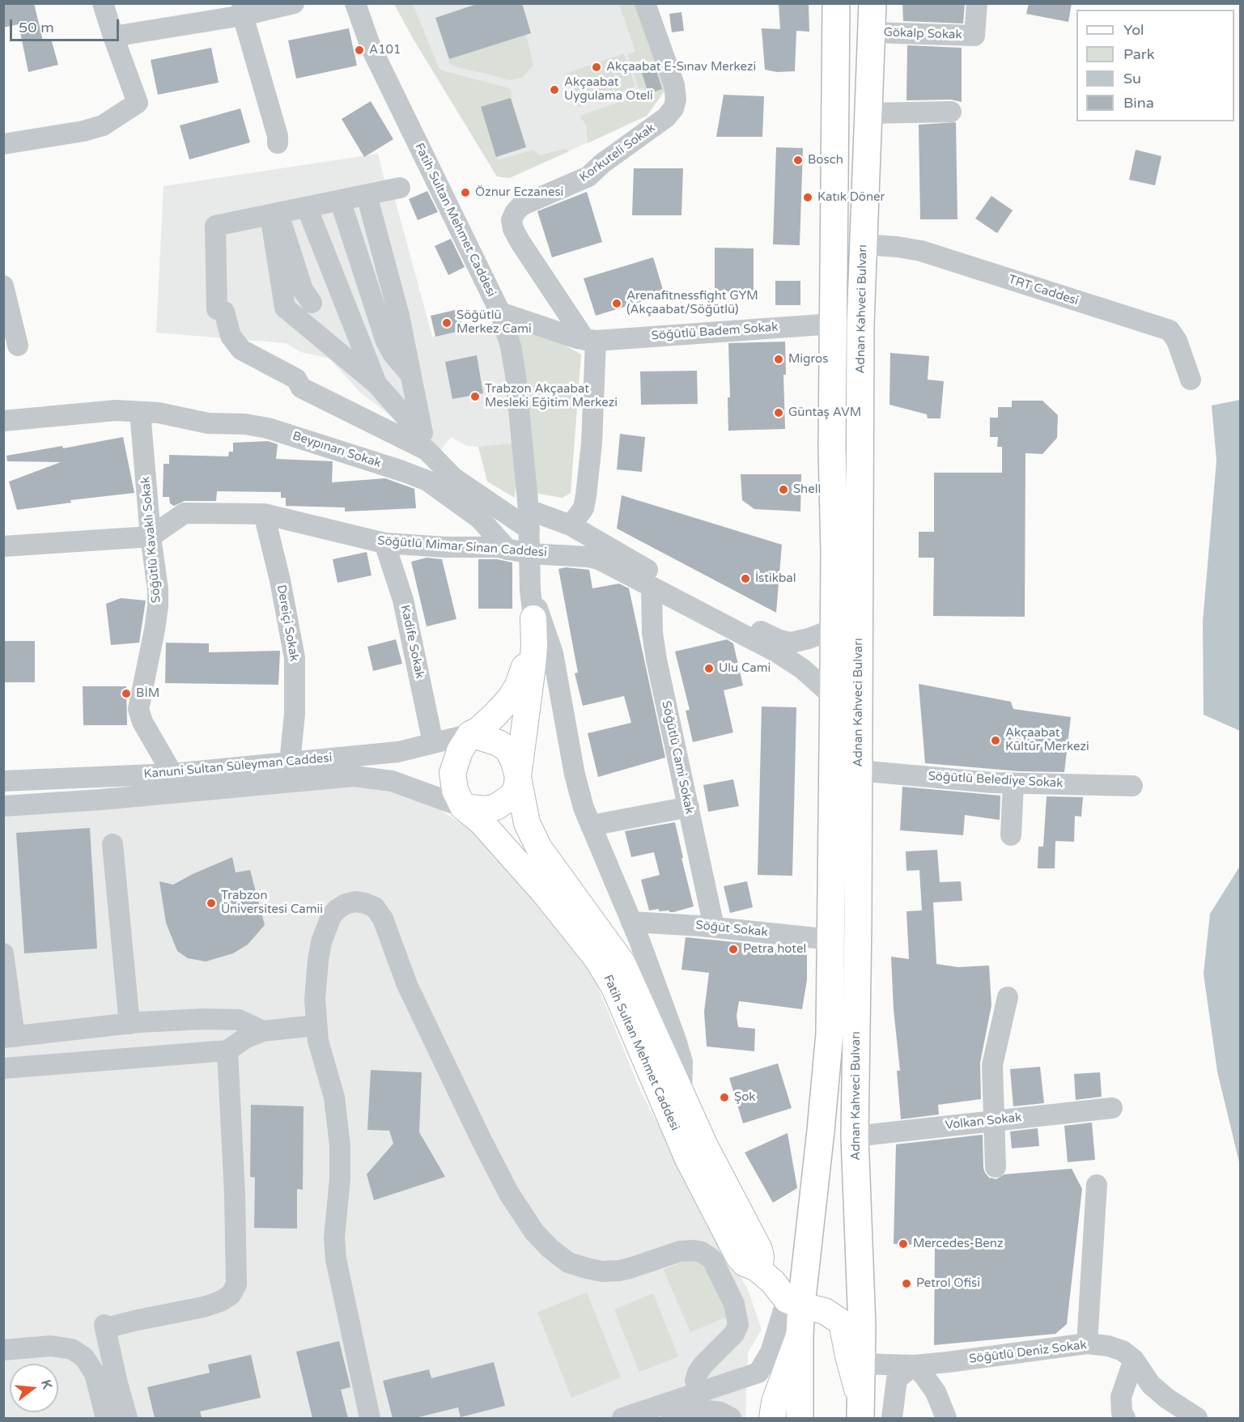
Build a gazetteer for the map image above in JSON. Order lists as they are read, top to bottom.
{
  "streets": {
    "highway": ["Adnan Kahveci Bulvarı"],
    "main road": ["Fatih Sultan Mehmet Caddesi"],
    "street": [
      "Gökalp Sokak",
      "Korkuteli Sokak",
      "TRT Caddesi",
      "Söğütlü Badem Sokak",
      "Beypınarı Sokak",
      "Söğütlü Kavaklı Sokak",
      "Söğütlü Mimar Sinan Caddesi",
      "Dereiçi Sokak",
      "Kadife Sokak",
      "Söğütlü Cami Sokak",
      "Kanuni Sultan Süleyman Caddesi",
      "Söğütlü Belediye Sokak",
      "Söğüt Sokak",
      "Volkan Sokak",
      "Söğütlü Deniz Sokak"
    ]
  },
  "crossings": [
    ["Gökalp Sokak", "Adnan Kahveci Bulvarı"],
    ["Korkuteli Sokak", "Söğütlü Badem Sokak"],
    ["Fatih Sultan Mehmet Caddesi", "Adnan Kahveci Bulvarı"],
    ["Fatih Sultan Mehmet Caddesi", "Söğütlü Badem Sokak"],
    ["Fatih Sultan Mehmet Caddesi", "Söğütlü Mimar Sinan Caddesi"],
    ["Fatih Sultan Mehmet Caddesi", "Kanuni Sultan Süleyman Caddesi"],
    ["Fatih Sultan Mehmet Caddesi", "Söğüt Sokak"],
    ["TRT Caddesi", "Adnan Kahveci Bulvarı"],
    ["Adnan Kahveci Bulvarı", "Söğütlü Badem Sokak"],
    ["Adnan Kahveci Bulvarı", "Söğütlü Mimar Sinan Caddesi"],
    ["Adnan Kahveci Bulvarı", "Söğütlü Belediye Sokak"],
    ["Adnan Kahveci Bulvarı", "Söğüt Sokak"],
    ["Adnan Kahveci Bulvarı", "Volkan Sokak"],
    ["Adnan Kahveci Bulvarı", "Söğütlü Deniz Sokak"],
    ["Beypınarı Sokak", "Söğütlü Kavaklı Sokak"],
    ["Beypınarı Sokak", "Söğütlü Mimar Sinan Caddesi"],
    ["Söğütlü Kavaklı Sokak", "Söğütlü Mimar Sinan Caddesi"],
    ["Söğütlü Kavaklı Sokak", "Kanuni Sultan Süleyman Caddesi"],
    ["Söğütlü Mimar Sinan Caddesi", "Dereiçi Sokak"],
    ["Söğütlü Mimar Sinan Caddesi", "Kadife Sokak"],
    ["Söğütlü Mimar Sinan Caddesi", "Söğütlü Cami Sokak"],
    ["Dereiçi Sokak", "Kanuni Sultan Süleyman Caddesi"],
    ["Kadife Sokak", "Kanuni Sultan Süleyman Caddesi"],
    ["Söğütlü Cami Sokak", "Söğüt Sokak"]
  ],
  "places": [
    "A101",
    "Akçaabat E-Sınav Merkezi",
    "Akçaabat Uygulama Oteli",
    "Bosch",
    "Öznur Eczanesi",
    "Katık Döner",
    "Arenafitnessfight GYM (Akçaabat/Söğütlü)",
    "Söğütlü Merkez Cami",
    "Migros",
    "Trabzon Akçaabat Mesleki Eğitim Merkezi",
    "Güntaş AVM",
    "Shell",
    "İstikbal",
    "Ulu Cami",
    "BİM",
    "Akçaabat Kültür Merkezi",
    "Trabzon Üniversitesi Camii",
    "Petra hotel",
    "Şok",
    "Mercedes-Benz",
    "Petrol Ofisi"
  ],
  "legend": [
    "Yol",
    "Park",
    "Su",
    "Bina"
  ],
  "scale_bar": "50 m",
  "north": "right"
}
